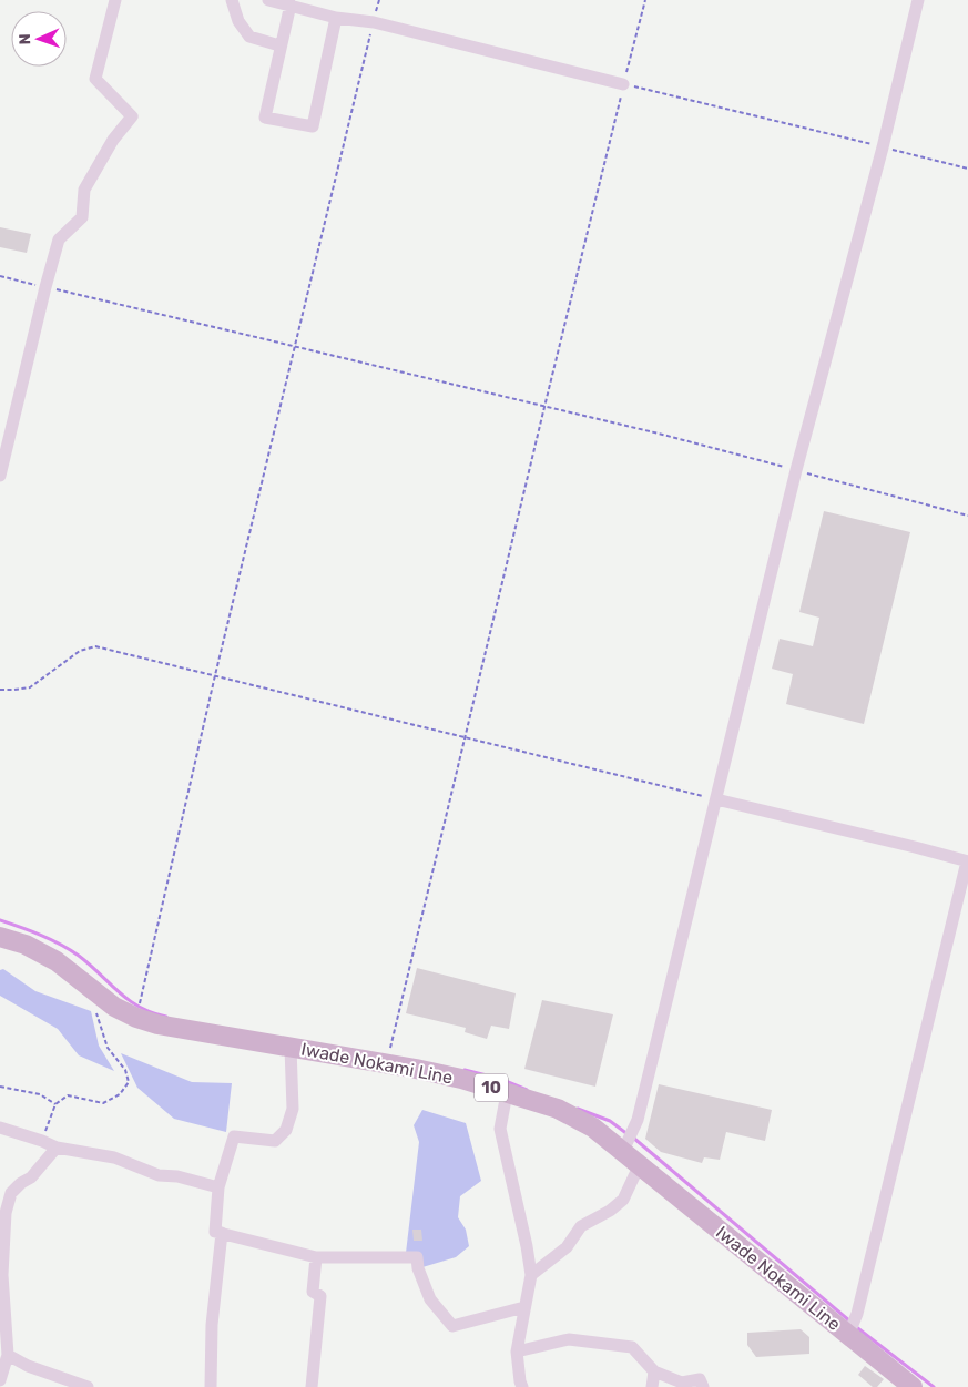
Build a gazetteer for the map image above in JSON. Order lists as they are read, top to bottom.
{
  "streets": {
    "main road": ["Iwade Nokami Line", "10"]
  },
  "north": "left"
}
